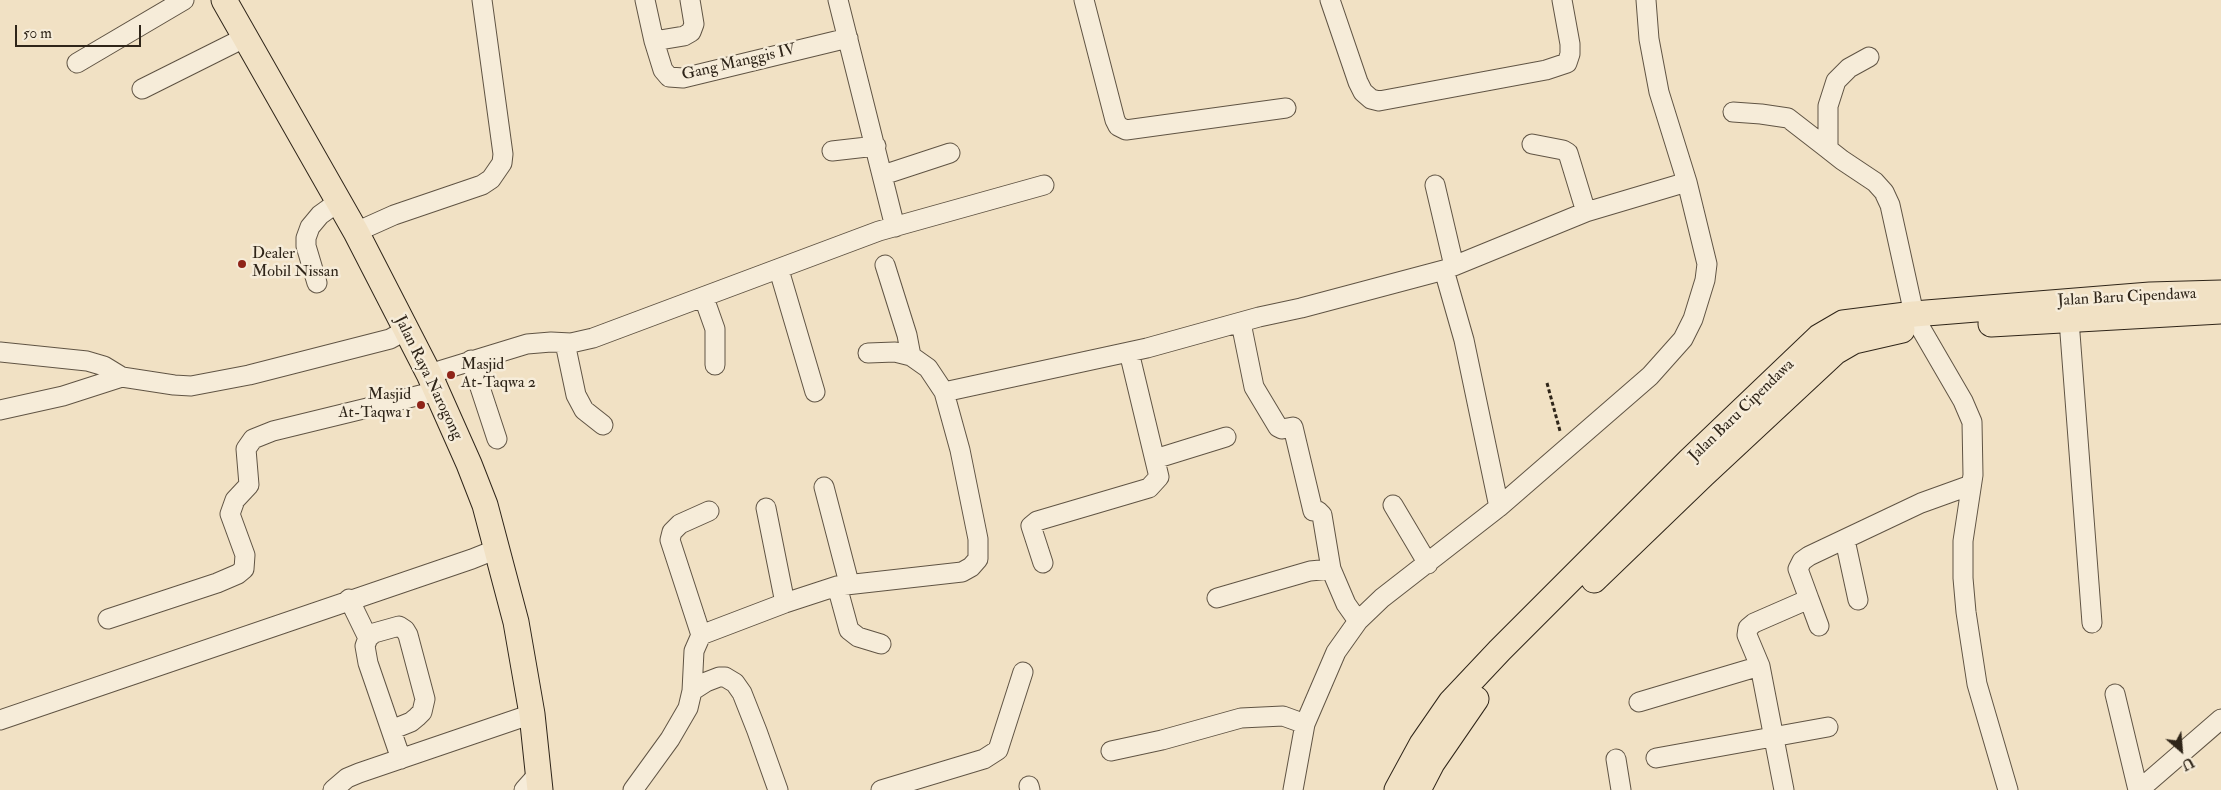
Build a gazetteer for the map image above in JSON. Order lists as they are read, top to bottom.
{
  "streets": {
    "main road": ["Jalan Baru Cipendawa", "Jalan Raya Narogong"],
    "street": ["Gang Manggis IV"]
  },
  "places": ["Dealer Mobil Nissan", "Masjid At-Taqwa 2", "Masjid At-Taqwa 1"],
  "scale_bar": "50 m",
  "north": "bottom right"
}
